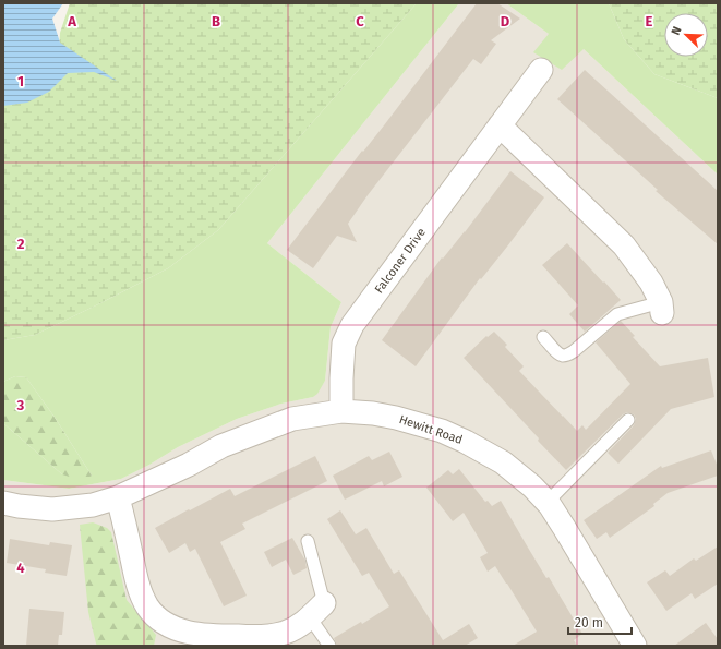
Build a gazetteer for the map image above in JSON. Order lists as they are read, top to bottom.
{
  "streets": {
    "street": ["Falconer Drive", "Hewitt Road"]
  },
  "crossings": [
    ["Falconer Drive", "Hewitt Road"]
  ],
  "scale_bar": "20 m",
  "north": "top left",
  "grid": {
    "columns": [
      "A",
      "B",
      "C",
      "D",
      "E"
    ],
    "rows": [
      "1",
      "2",
      "3",
      "4"
    ]
  }
}
